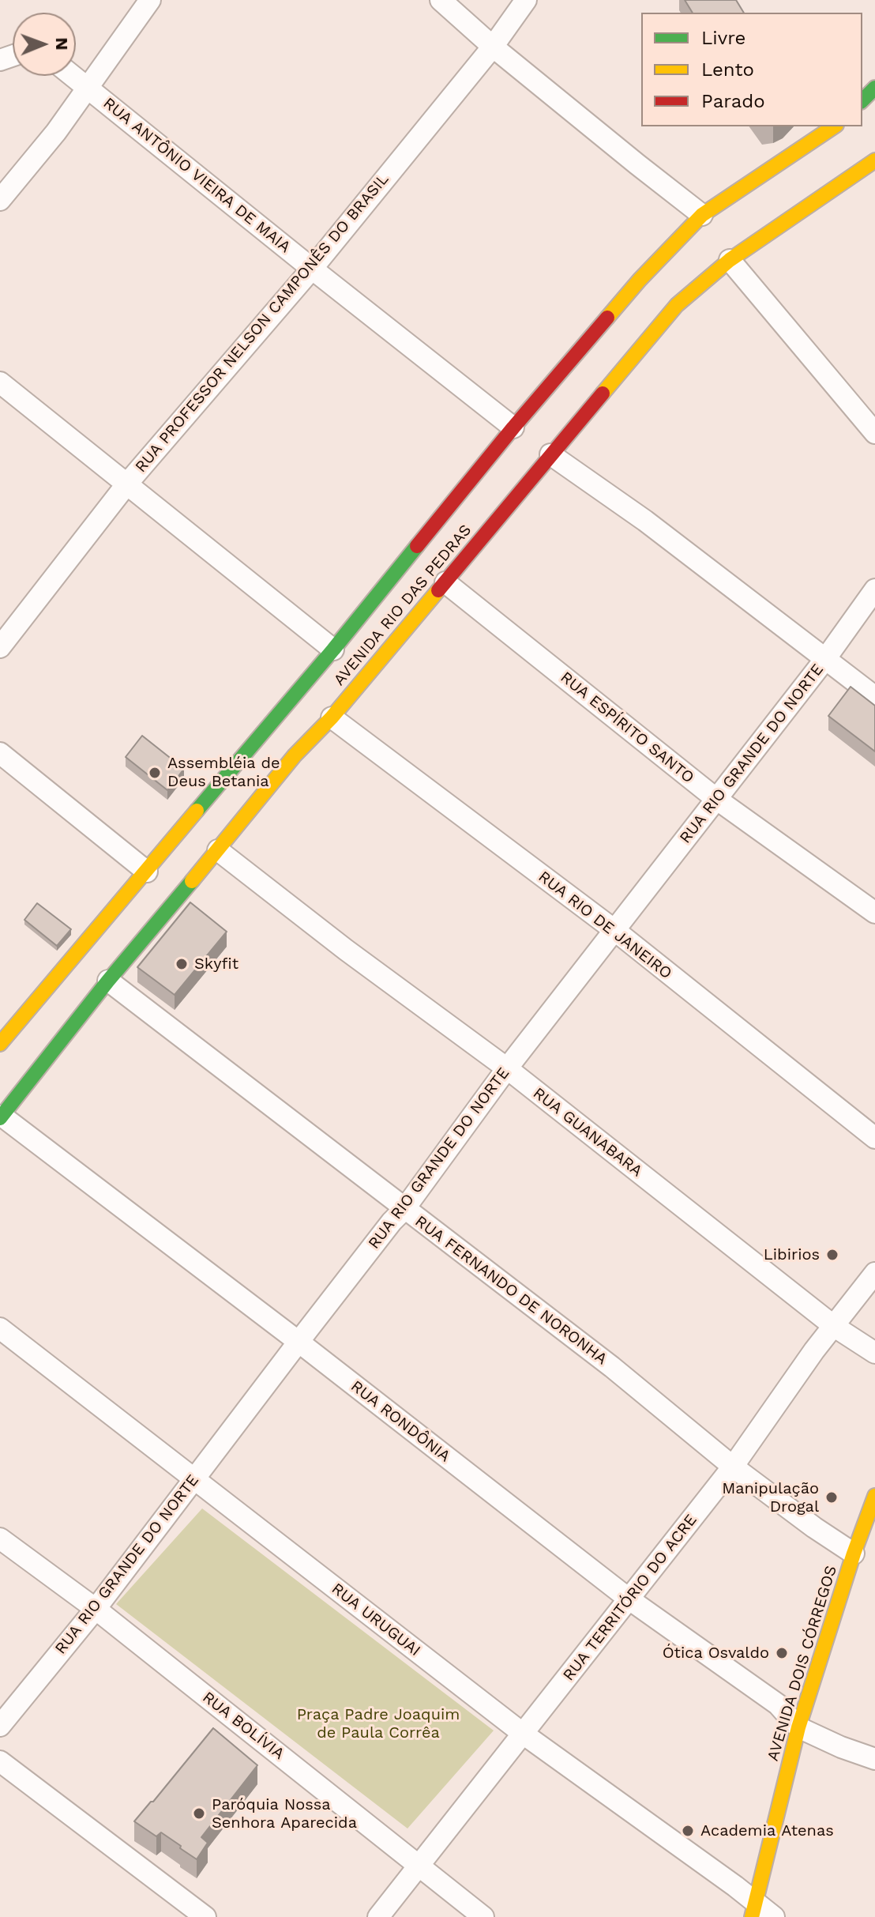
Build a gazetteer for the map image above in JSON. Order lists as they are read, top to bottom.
{
  "streets": {
    "main road": ["AVENIDA RIO DAS PEDRAS", "AVENIDA DOIS CÓRREGOS"],
    "street": [
      "RUA ANTÔNIO VIEIRA DE MAIA",
      "RUA PROFESSOR NELSON CAMPONÊS DO BRASIL",
      "RUA ESPÍRITO SANTO",
      "RUA RIO GRANDE DO NORTE",
      "RUA RIO DE JANEIRO",
      "RUA GUANABARA",
      "RUA FERNANDO DE NORONHA",
      "RUA RONDÔNIA",
      "RUA TERRITÓRIO DO ACRE",
      "RUA URUGUAI",
      "RUA BOLÍVIA"
    ]
  },
  "crossings": [
    ["RUA ANTÔNIO VIEIRA DE MAIA", "RUA PROFESSOR NELSON CAMPONÊS DO BRASIL"],
    ["RUA ANTÔNIO VIEIRA DE MAIA", "AVENIDA RIO DAS PEDRAS"],
    ["AVENIDA RIO DAS PEDRAS", "RUA ESPÍRITO SANTO"],
    ["AVENIDA RIO DAS PEDRAS", "RUA RIO DE JANEIRO"],
    ["AVENIDA RIO DAS PEDRAS", "RUA GUANABARA"],
    ["AVENIDA RIO DAS PEDRAS", "RUA FERNANDO DE NORONHA"],
    ["AVENIDA RIO DAS PEDRAS", "RUA RONDÔNIA"],
    ["RUA ESPÍRITO SANTO", "RUA RIO GRANDE DO NORTE"],
    ["RUA RIO GRANDE DO NORTE", "RUA RIO DE JANEIRO"],
    ["RUA RIO GRANDE DO NORTE", "RUA GUANABARA"],
    ["RUA RIO GRANDE DO NORTE", "RUA FERNANDO DE NORONHA"],
    ["RUA RIO GRANDE DO NORTE", "RUA RONDÔNIA"],
    ["RUA RIO GRANDE DO NORTE", "RUA URUGUAI"],
    ["RUA RIO GRANDE DO NORTE", "RUA BOLÍVIA"],
    ["RUA GUANABARA", "RUA TERRITÓRIO DO ACRE"],
    ["RUA FERNANDO DE NORONHA", "RUA TERRITÓRIO DO ACRE"],
    ["RUA FERNANDO DE NORONHA", "AVENIDA DOIS CÓRREGOS"],
    ["RUA RONDÔNIA", "RUA TERRITÓRIO DO ACRE"],
    ["RUA RONDÔNIA", "AVENIDA DOIS CÓRREGOS"],
    ["RUA TERRITÓRIO DO ACRE", "RUA URUGUAI"],
    ["RUA TERRITÓRIO DO ACRE", "RUA BOLÍVIA"],
    ["RUA URUGUAI", "AVENIDA DOIS CÓRREGOS"]
  ],
  "parks": ["Praça Padre Joaquim de Paula Corrêa"],
  "places": [
    "Assembléia de Deus Betania",
    "Skyfit",
    "Libirios",
    "Manipulação Drogal",
    "Ótica Osvaldo",
    "Paróquia Nossa Senhora Aparecida",
    "Academia Atenas"
  ],
  "legend": ["Livre", "Lento", "Parado"],
  "north": "right"
}
